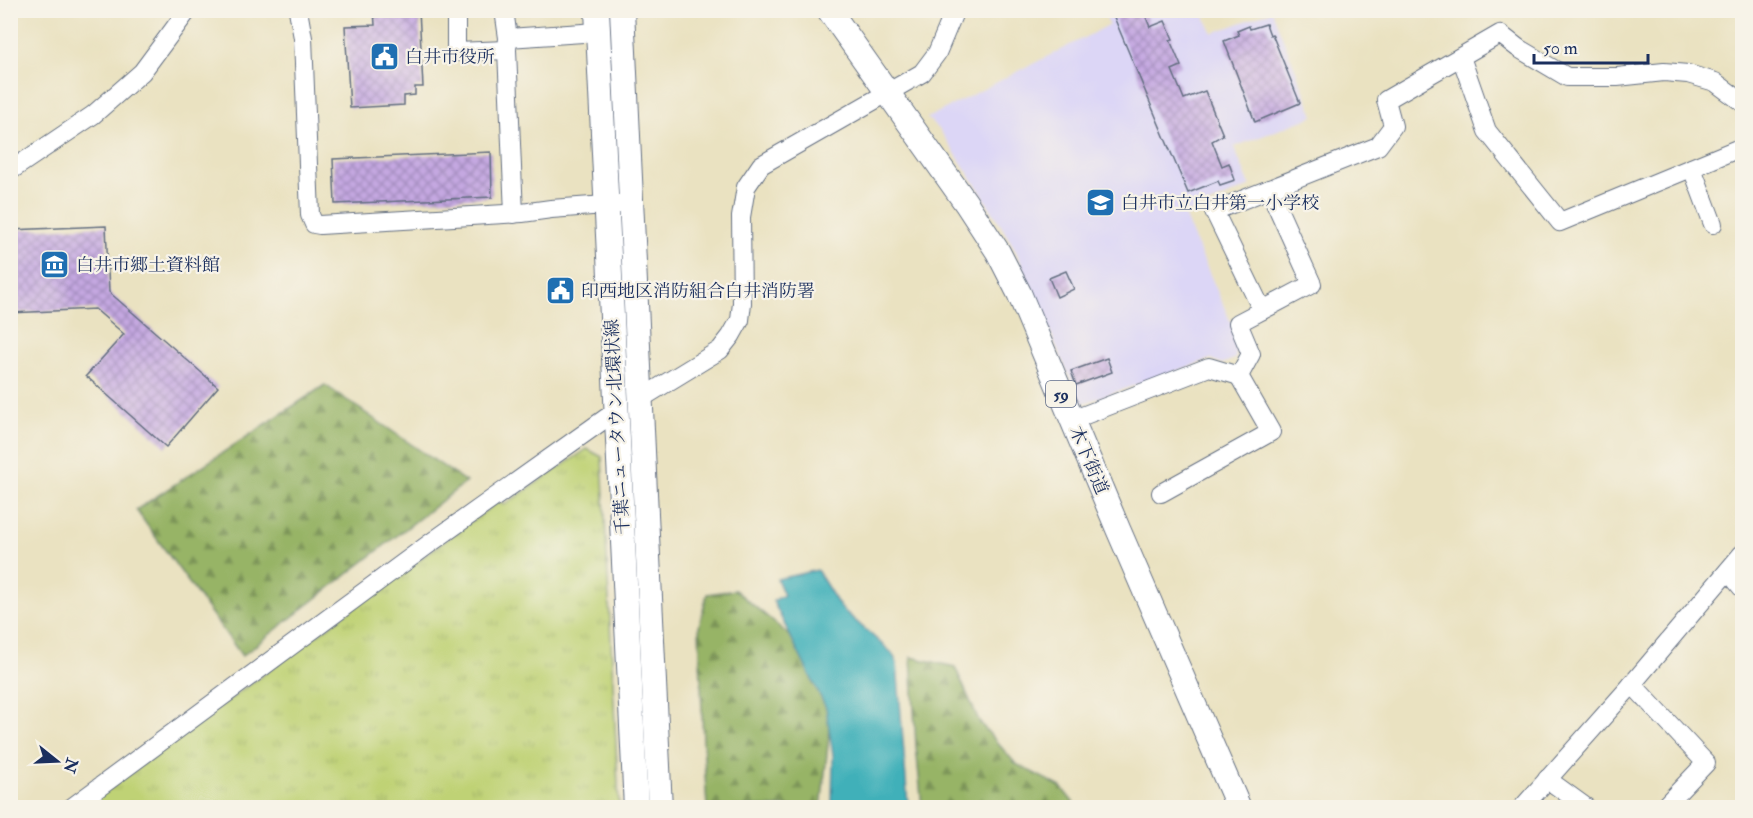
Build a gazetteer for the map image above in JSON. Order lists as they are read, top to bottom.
{
  "streets": {
    "main road": ["59", "千葉ニュータウン北環状線", "木下街道"]
  },
  "places": {
    "public building": ["白井市役所", "印西地区消防組合白井消防署"],
    "school or university": ["白井市立白井第一小学校"],
    "museum": ["白井市郷土資料館"]
  },
  "scale_bar": "50 m",
  "north": "right"
}
